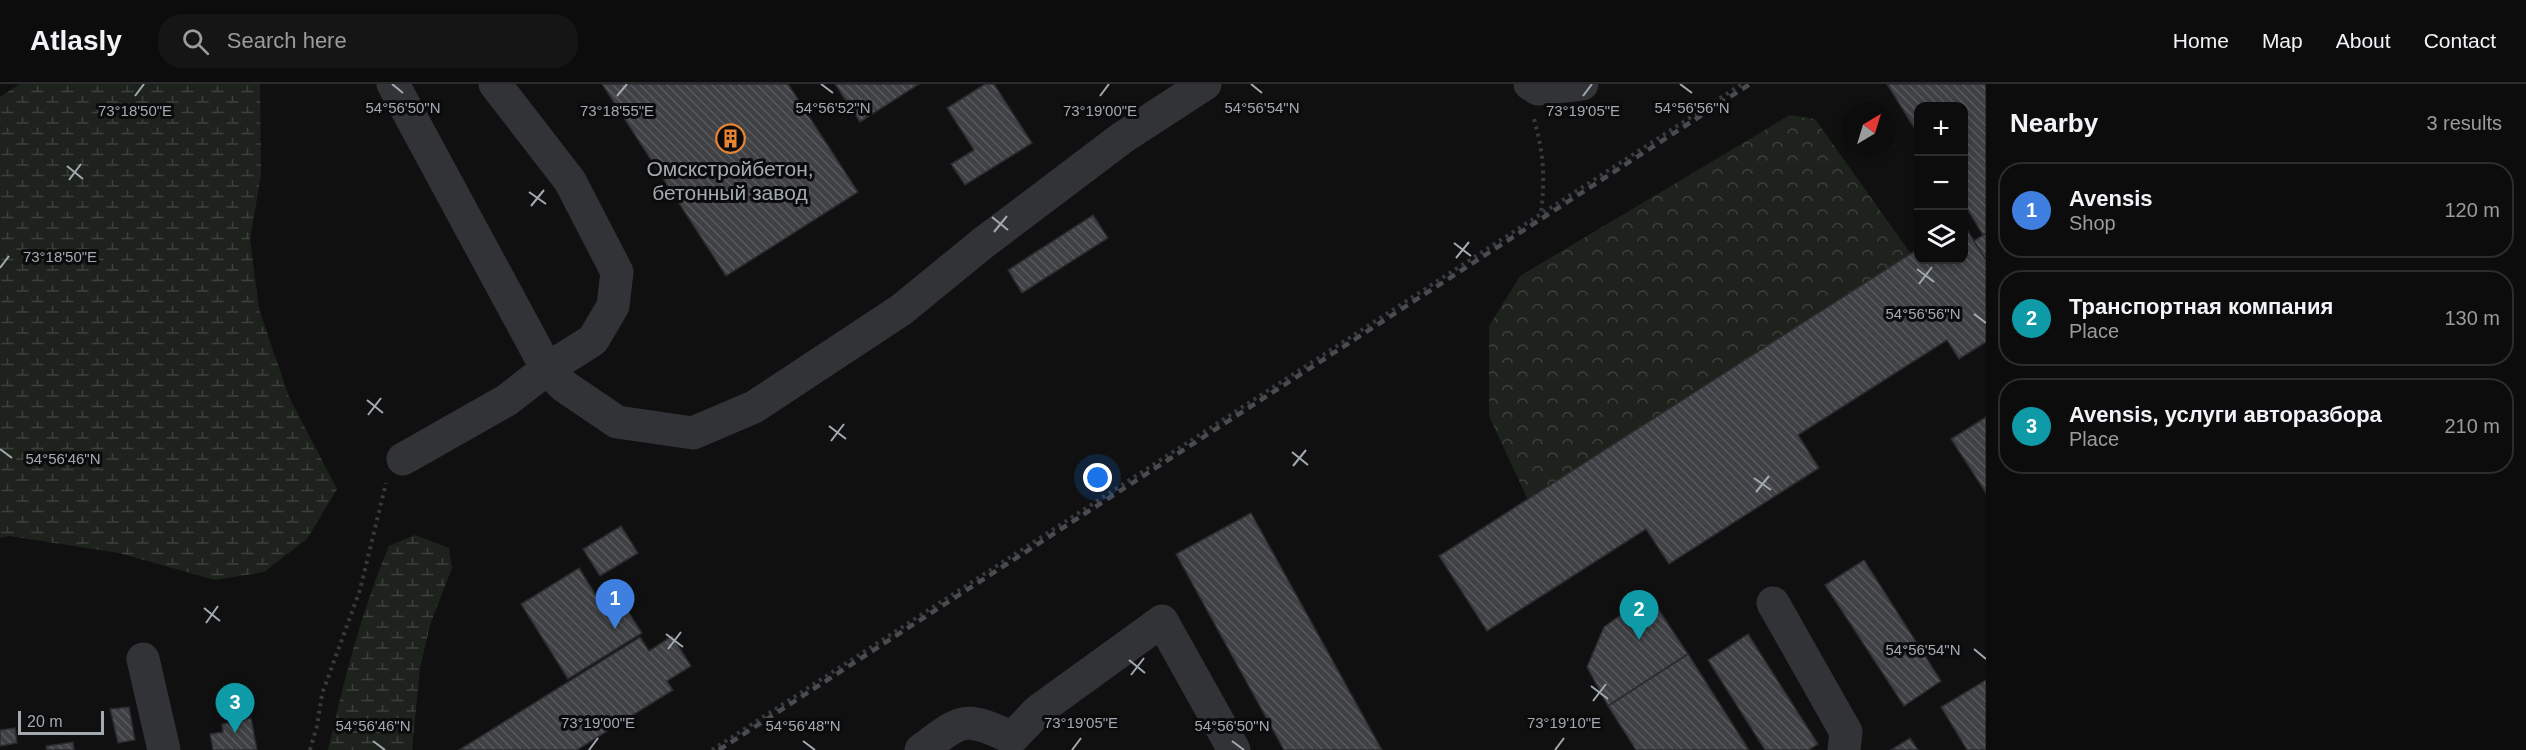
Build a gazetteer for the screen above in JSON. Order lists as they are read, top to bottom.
{
  "places": {
    "building": ["Омскстройбетон, бетонный завод"]
  },
  "scale_bar": "20 m",
  "north": "top right",
  "page": {
    "header": "Atlasly",
    "search": "Search here",
    "nav": [
      "Home",
      "Map",
      "About",
      "Contact"
    ],
    "heading": ["Nearby", "3 results"],
    "map_buttons": ["+", "−"],
    "list": [
      {
        "mark": "1",
        "name": "Avensis",
        "note": "Shop",
        "value": "120 m"
      },
      {
        "mark": "2",
        "name": "Транспортная компания",
        "note": "Place",
        "value": "130 m"
      },
      {
        "mark": "3",
        "name": "Avensis, услуги авторазбора",
        "note": "Place",
        "value": "210 m"
      }
    ],
    "pins": ["1", "2", "3"],
    "scale": "20 m"
  },
  "coordinates": [
    "54°56'56\"N",
    "54°56'50\"N",
    "54°56'52\"N",
    "54°56'54\"N",
    "73°18'50\"E",
    "73°18'55\"E",
    "73°19'00\"E",
    "73°19'05\"E",
    "54°56'46\"N",
    "73°19'10\"E",
    "54°56'48\"N"
  ]
}
